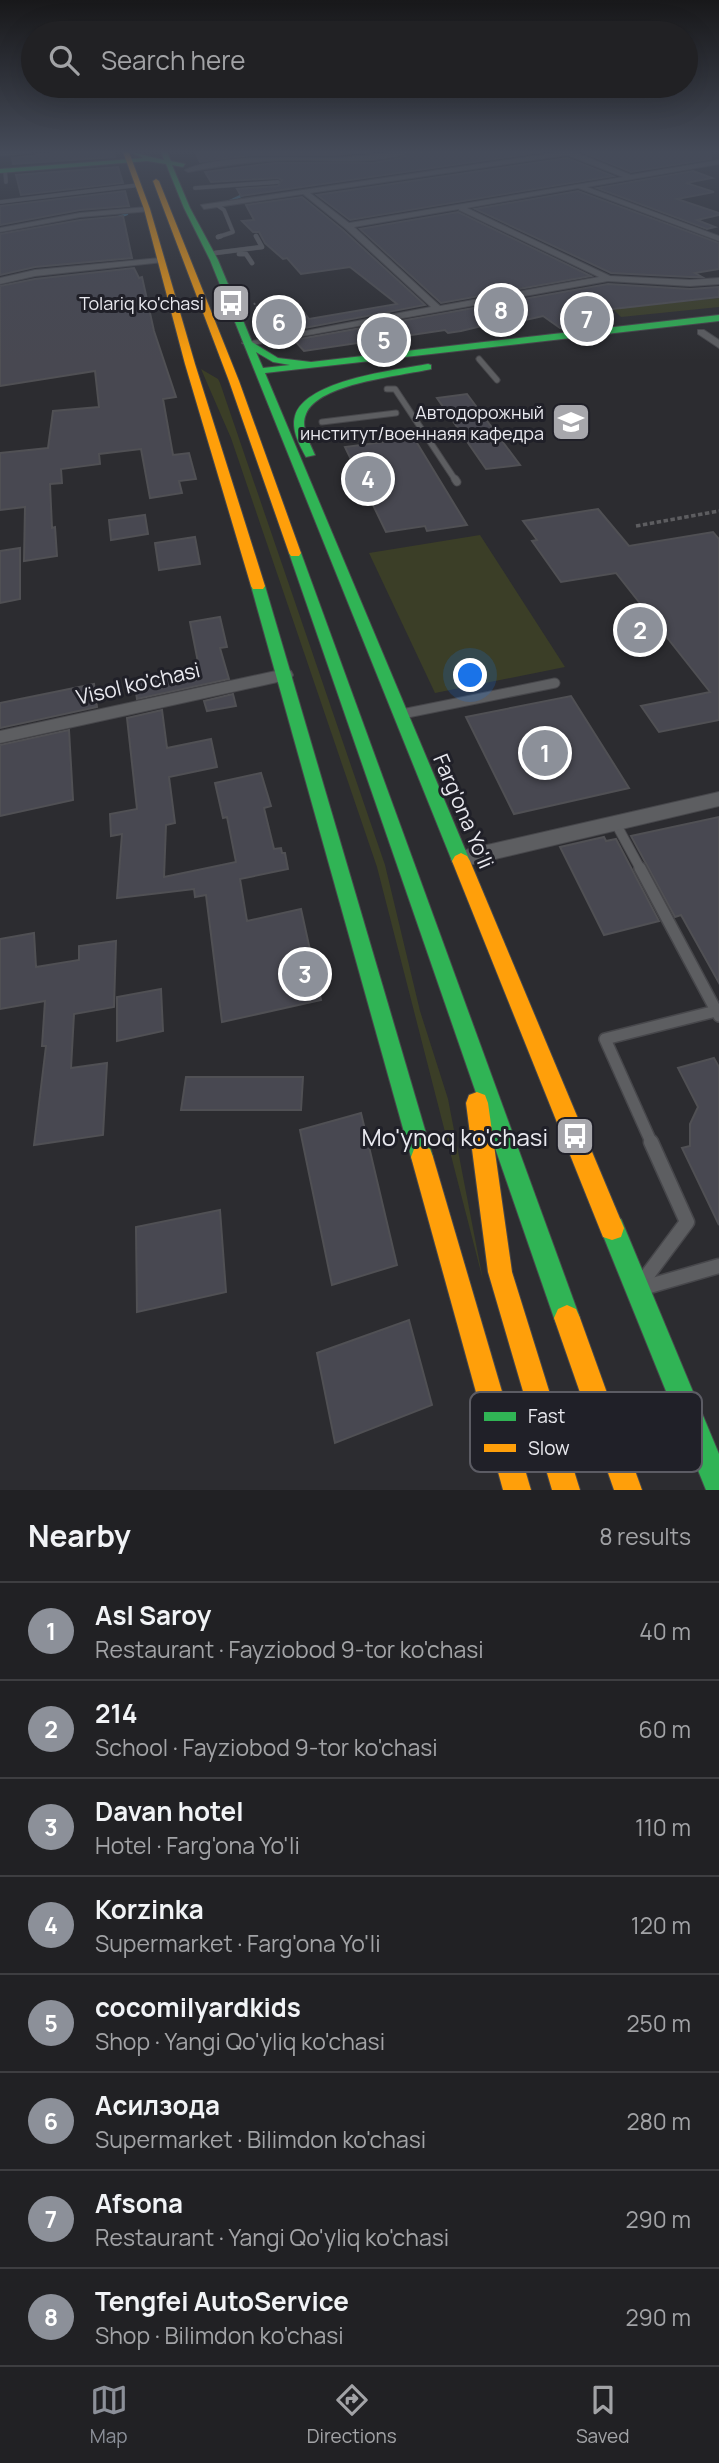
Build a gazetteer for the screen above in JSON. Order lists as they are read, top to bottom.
{
  "streets": {
    "main road": ["Farg'ona Yo'li"],
    "street": ["Visol ko'chasi"]
  },
  "places": {
    "bus stop": ["Tolariq ko'chasi", "Mo'ynoq ko'chasi"],
    "school or university": ["Автодорожный институт/военнаяя кафедра"]
  },
  "legend": ["Fast", "Slow"],
  "page": {
    "search": "Search here",
    "pins": [
      "8",
      "7",
      "6",
      "5",
      "4",
      "2",
      "1",
      "3"
    ],
    "heading": ["Nearby", "8 results"],
    "list": [
      {
        "mark": "1",
        "name": "Asl Saroy",
        "note": "Restaurant · Fayziobod 9-tor ko'chasi",
        "value": "40 m"
      },
      {
        "mark": "2",
        "name": "214",
        "note": "School · Fayziobod 9-tor ko'chasi",
        "value": "60 m"
      },
      {
        "mark": "3",
        "name": "Davan hotel",
        "note": "Hotel · Farg'ona Yo'li",
        "value": "110 m"
      },
      {
        "mark": "4",
        "name": "Korzinka",
        "note": "Supermarket · Farg'ona Yo'li",
        "value": "120 m"
      },
      {
        "mark": "5",
        "name": "cocomilyardkids",
        "note": "Shop · Yangi Qo'yliq ko'chasi",
        "value": "250 m"
      },
      {
        "mark": "6",
        "name": "Асилзода",
        "note": "Supermarket · Bilimdon ko'chasi",
        "value": "280 m"
      },
      {
        "mark": "7",
        "name": "Afsona",
        "note": "Restaurant · Yangi Qo'yliq ko'chasi",
        "value": "290 m"
      },
      {
        "mark": "8",
        "name": "Tengfei AutoService",
        "note": "Shop · Bilimdon ko'chasi",
        "value": "290 m"
      }
    ],
    "nav": ["Map", "Directions", "Saved"]
  }
}
